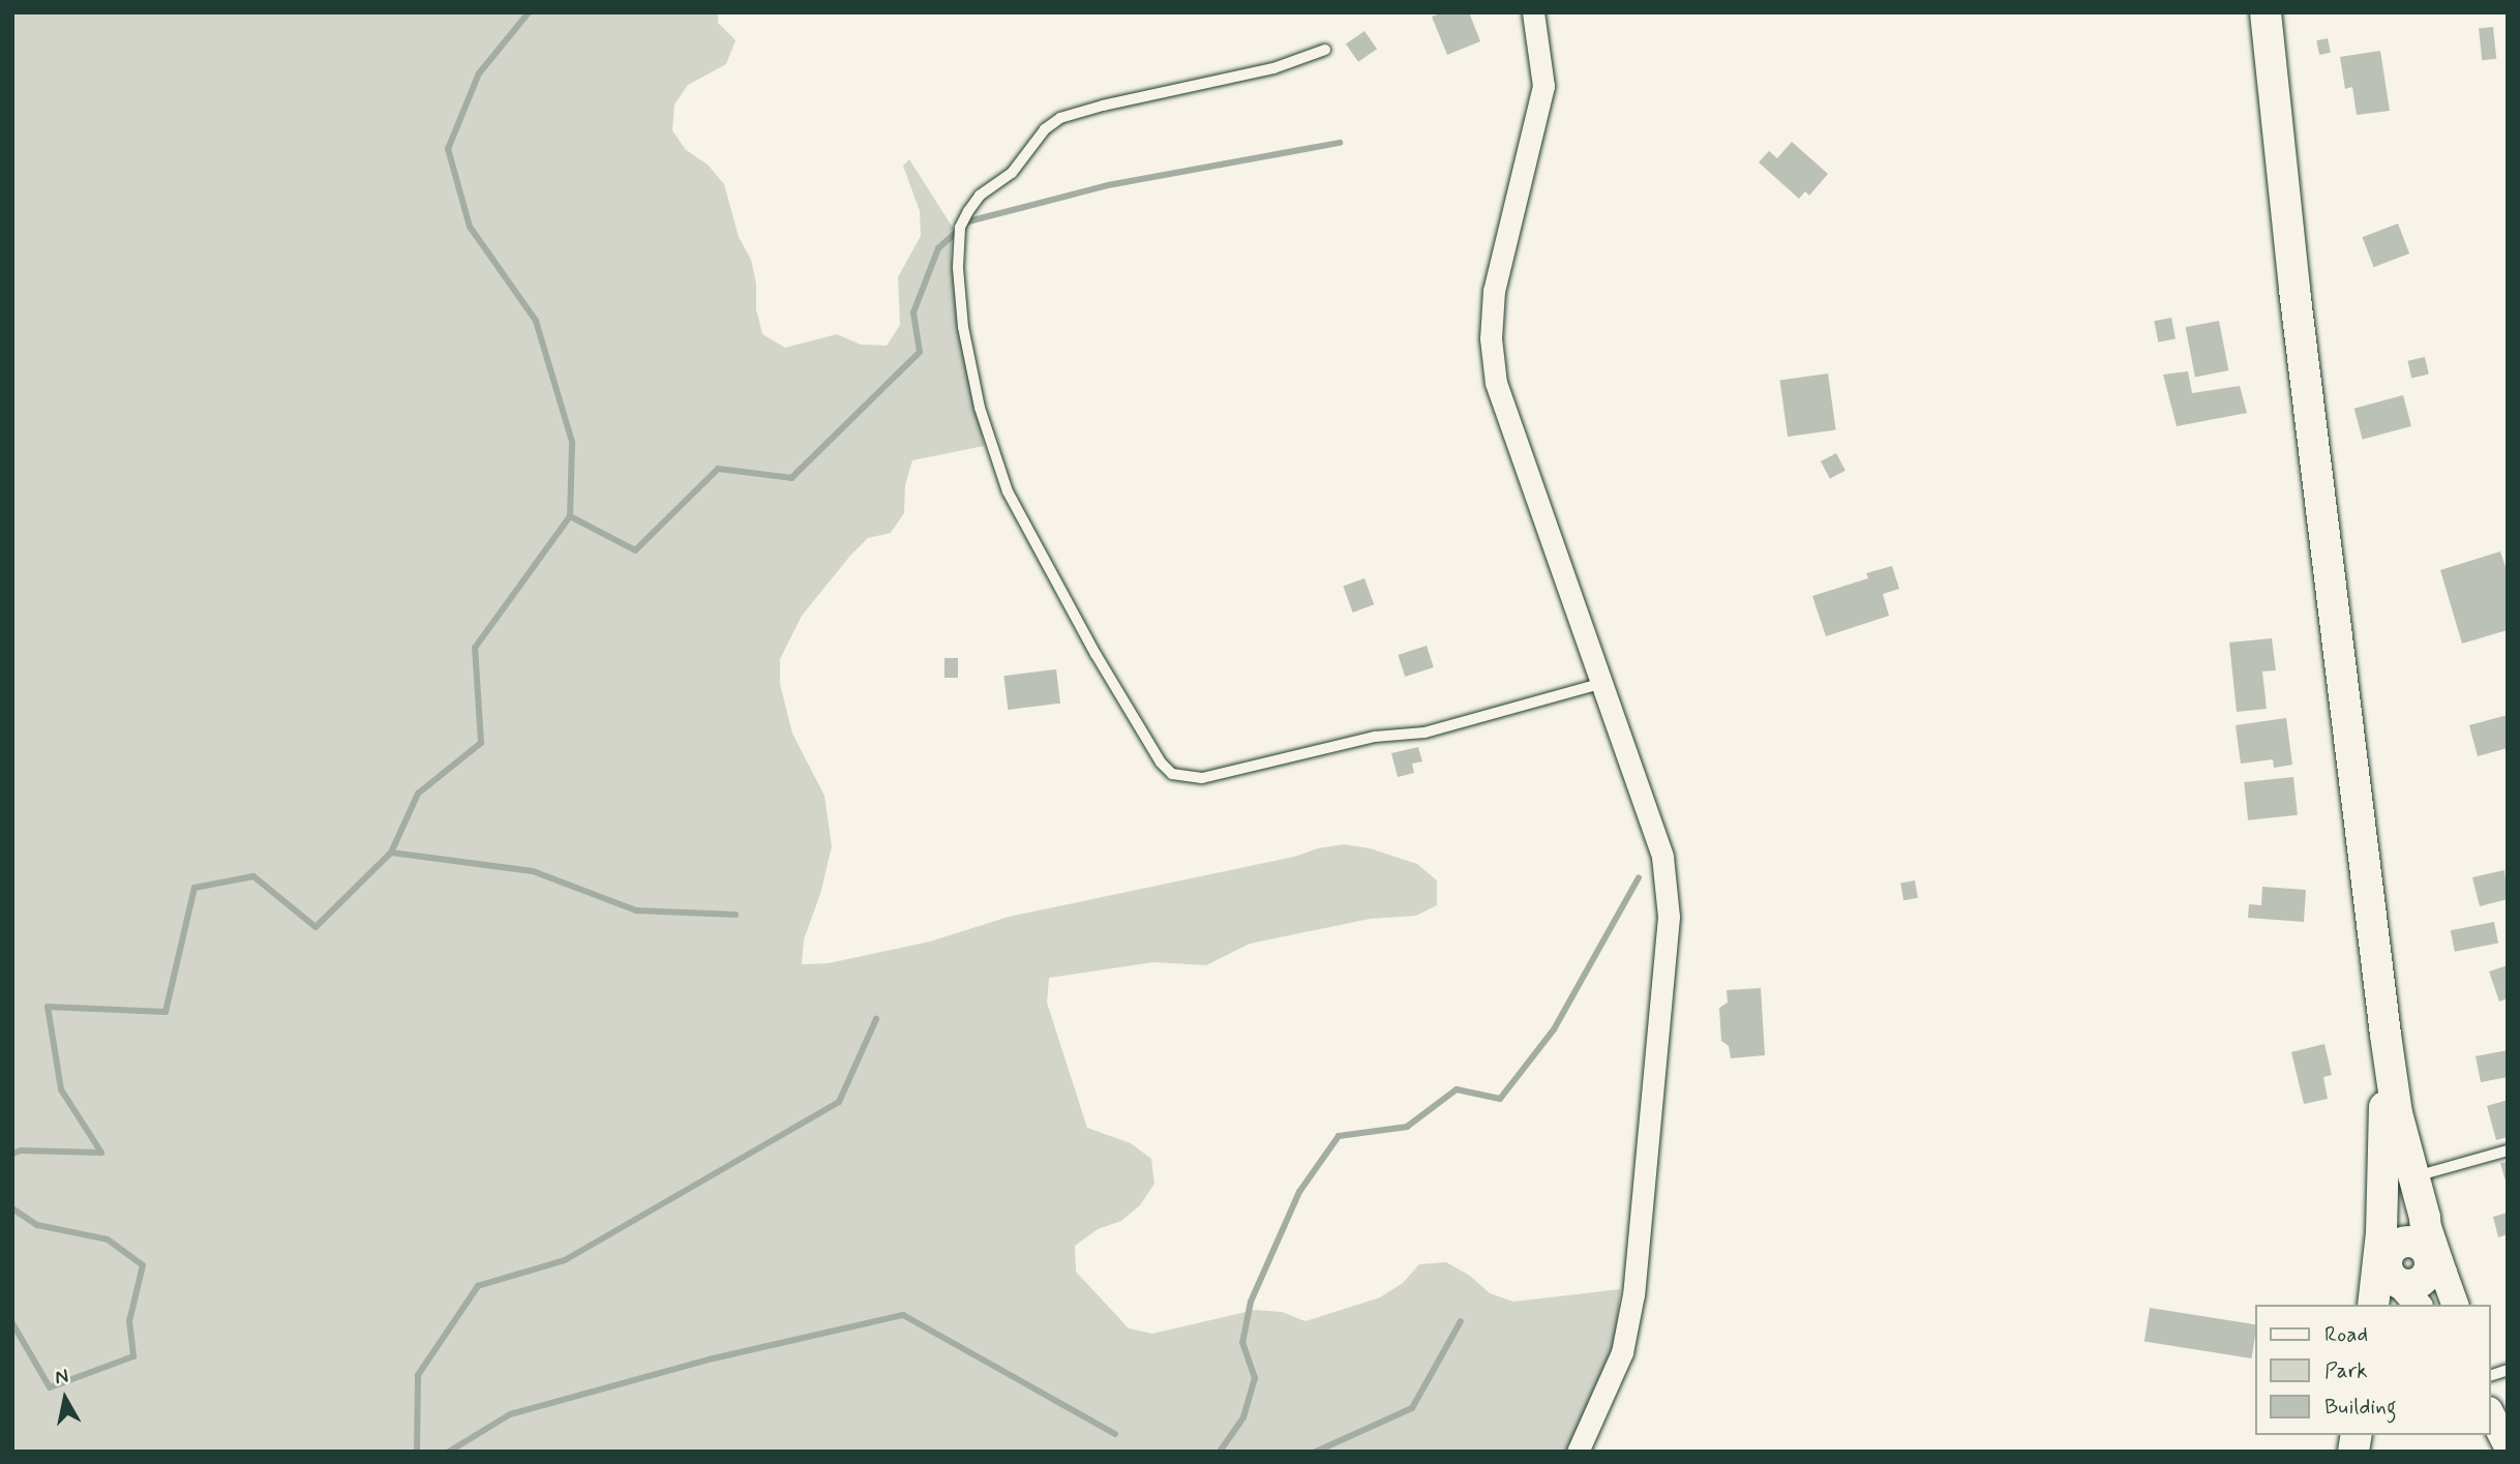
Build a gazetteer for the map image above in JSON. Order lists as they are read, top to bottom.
{
  "legend": ["Road", "Park", "Building"],
  "north": "top"
}
